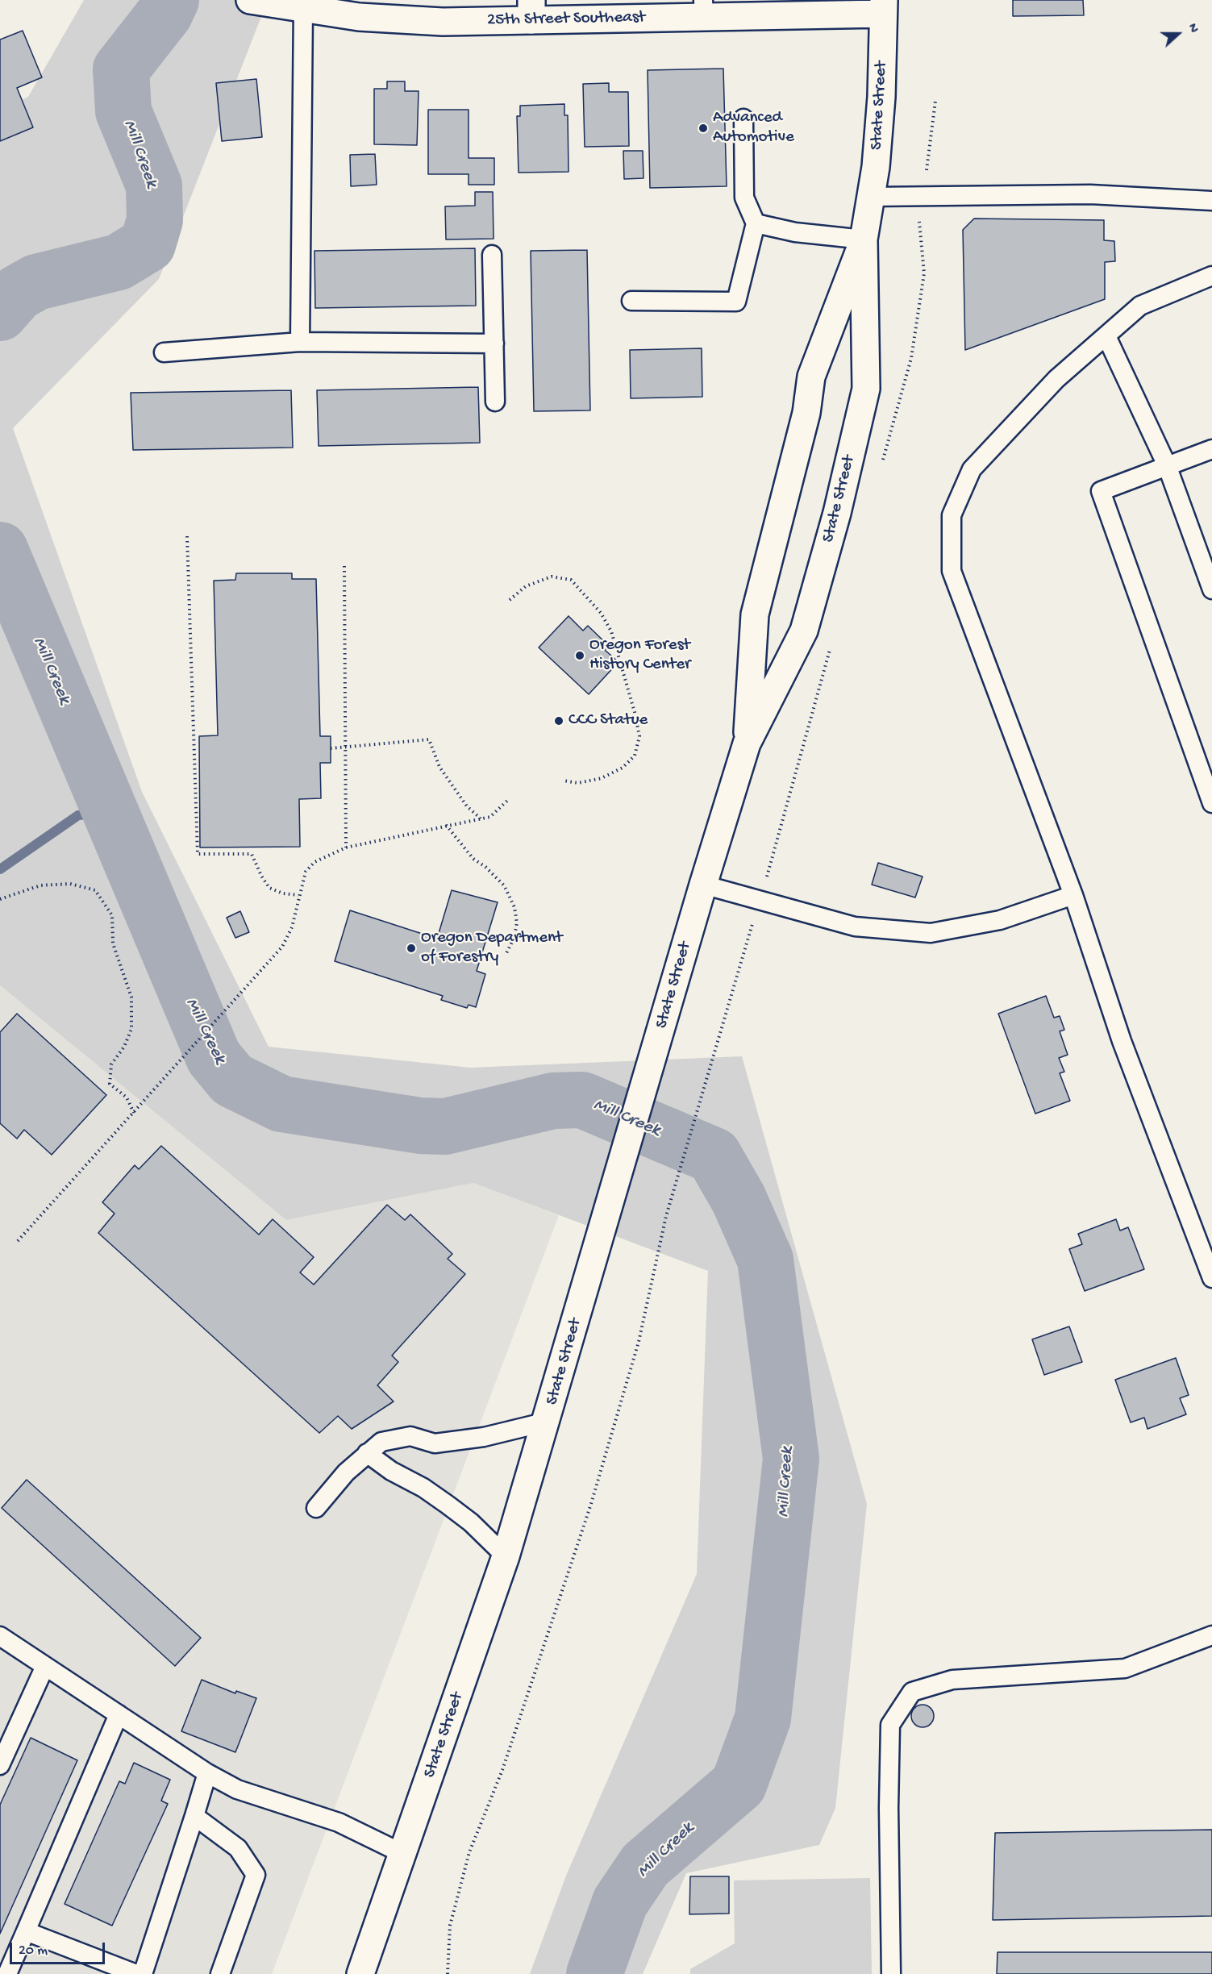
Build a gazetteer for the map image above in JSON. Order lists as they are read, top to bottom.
{
  "streets": {
    "main road": ["25th Street Southeast", "State Street"]
  },
  "crossings": [
    ["25th Street Southeast", "State Street"]
  ],
  "water": ["Mill Creek"],
  "places": [
    "Advanced Automotive",
    "Oregon Forest History Center",
    "CCC Statue",
    "Oregon Department of Forestry"
  ],
  "scale_bar": "20 m",
  "north": "right"
}
